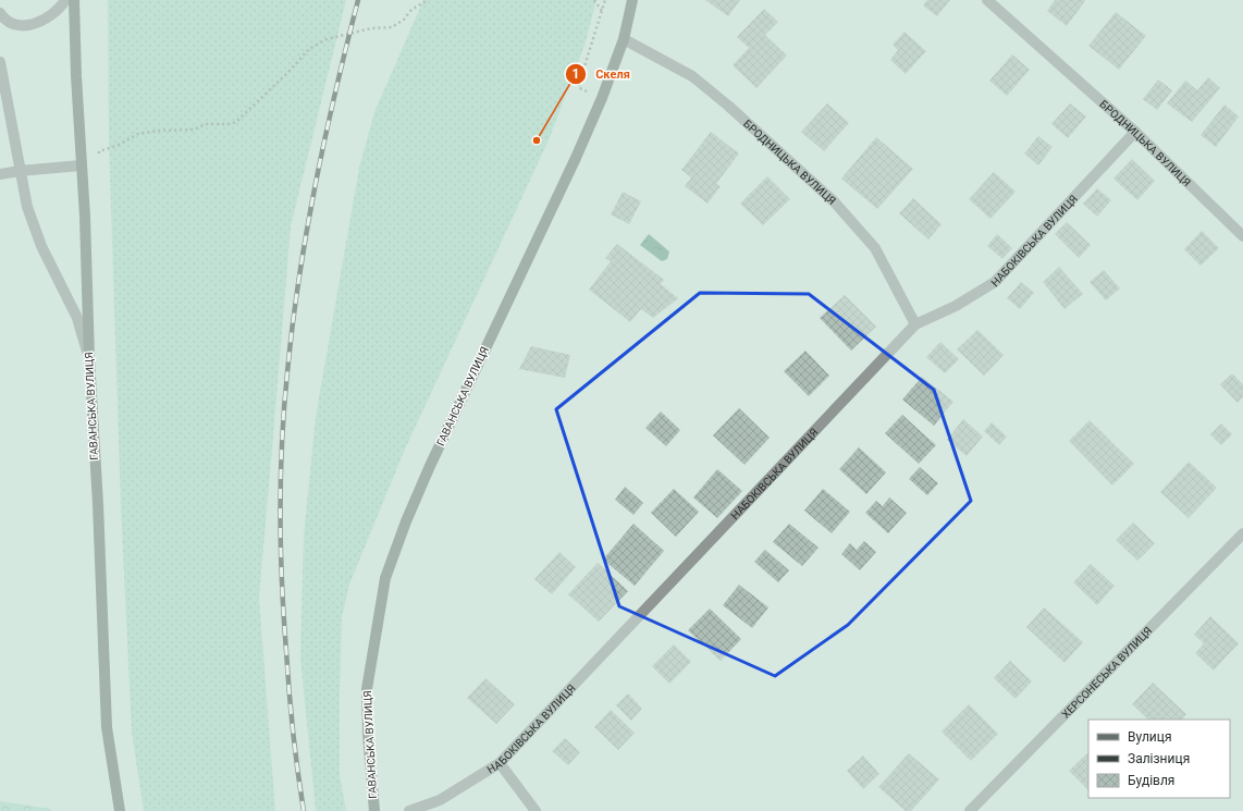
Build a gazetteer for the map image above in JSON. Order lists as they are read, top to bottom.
{
  "streets": {
    "street": [
      "БРОДНИЦЬКА ВУЛИЦЯ",
      "НАБОКІВСЬКА ВУЛИЦЯ",
      "ГАВАНСЬКА ВУЛИЦЯ",
      "ХЕРСОНЕСЬКА ВУЛИЦЯ"
    ]
  },
  "crossings": [
    ["БРОДНИЦЬКА ВУЛИЦЯ", "НАБОКІВСЬКА ВУЛИЦЯ"],
    ["БРОДНИЦЬКА ВУЛИЦЯ", "ГАВАНСЬКА ВУЛИЦЯ"]
  ],
  "places": ["Скеля"],
  "legend": ["Вулиця", "Залізниця", "Будівля"]
}
